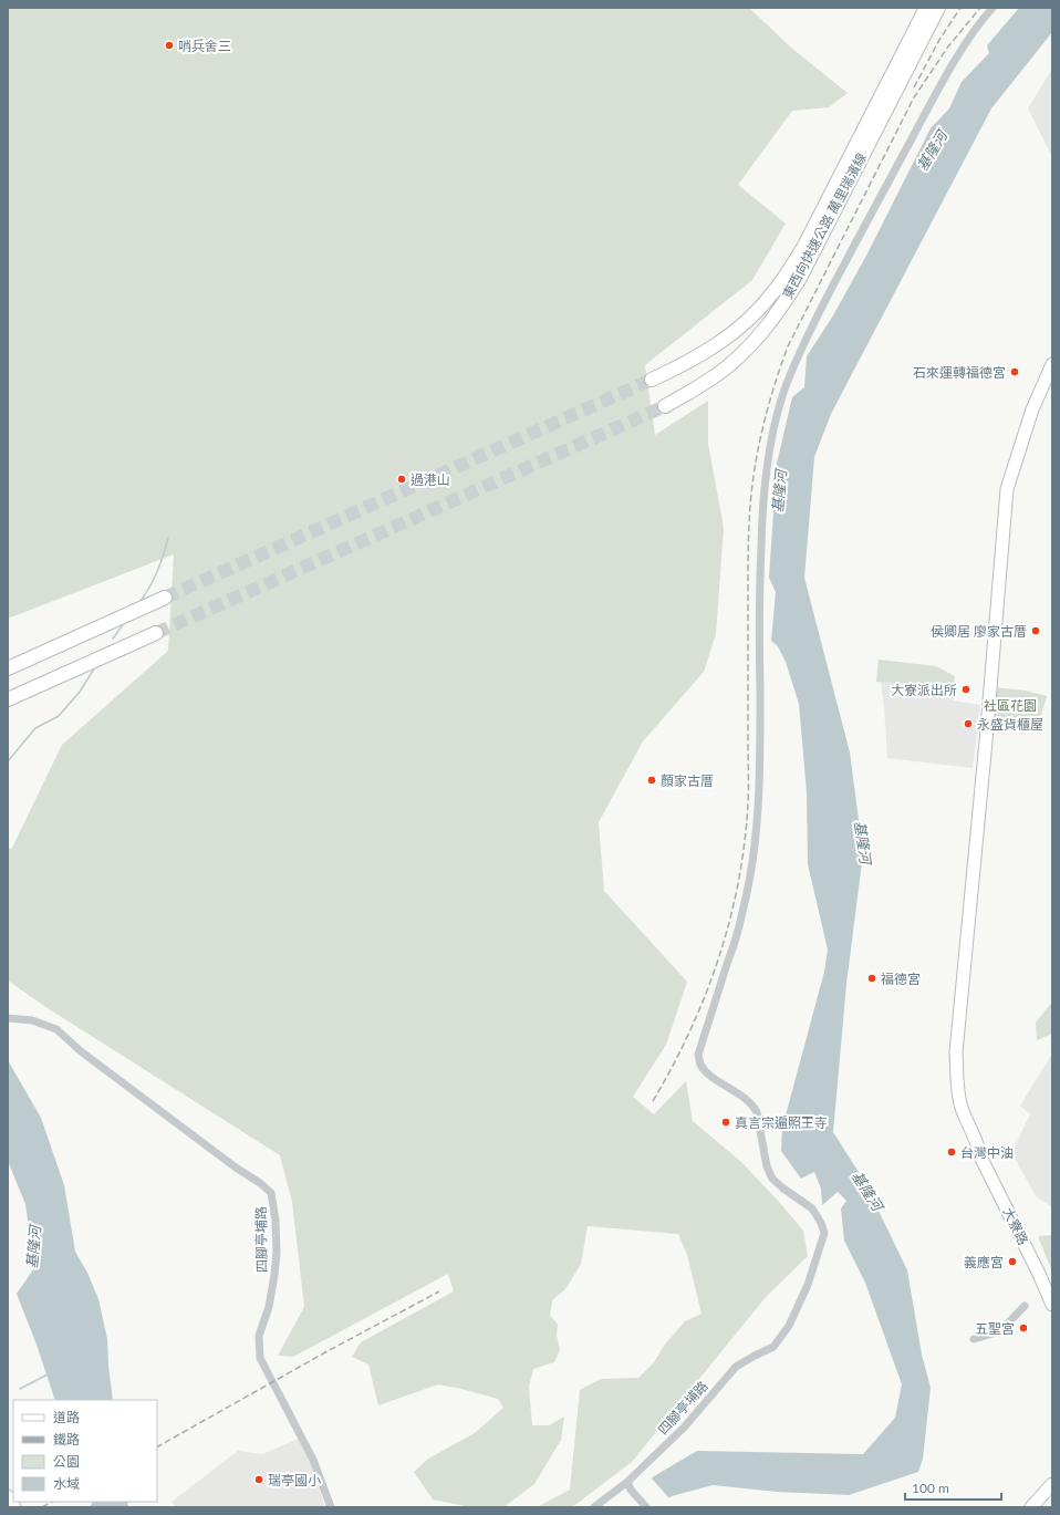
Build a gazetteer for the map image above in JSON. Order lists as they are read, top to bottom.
{
  "streets": {
    "highway": ["東西向快速公路 萬里瑞濱線"],
    "main road": ["大寮路"],
    "street": ["四腳亭埔路"]
  },
  "water": ["基隆河"],
  "parks": ["社區花園"],
  "places": [
    "哨兵舍三",
    "石來運轉福德宮",
    "過港山",
    "侯卿居 廖家古厝",
    "大寮派出所",
    "永盛貨櫃屋",
    "顏家古厝",
    "福德宮",
    "真言宗遍照王寺",
    "台灣中油",
    "義應宮",
    "五聖宮",
    "瑞亭國小"
  ],
  "legend": [
    "道路",
    "鐵路",
    "公園",
    "水域"
  ],
  "scale_bar": "100 m"
}
